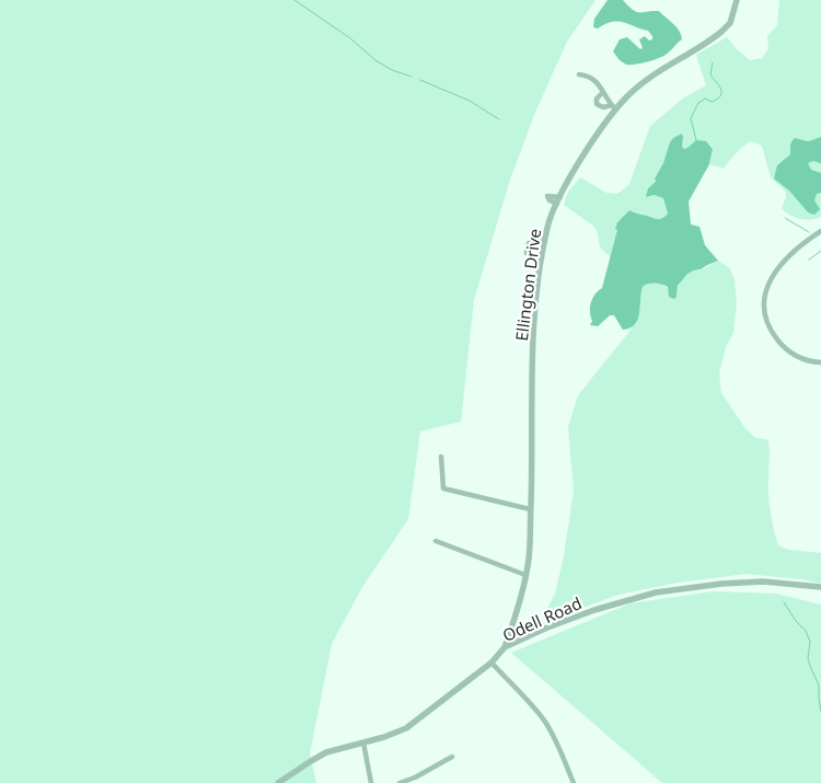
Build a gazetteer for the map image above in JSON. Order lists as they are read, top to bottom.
{
  "streets": {
    "street": ["Ellington Drive", "Odell Road"]
  },
  "crossings": [
    ["Ellington Drive", "Odell Road"]
  ]
}
